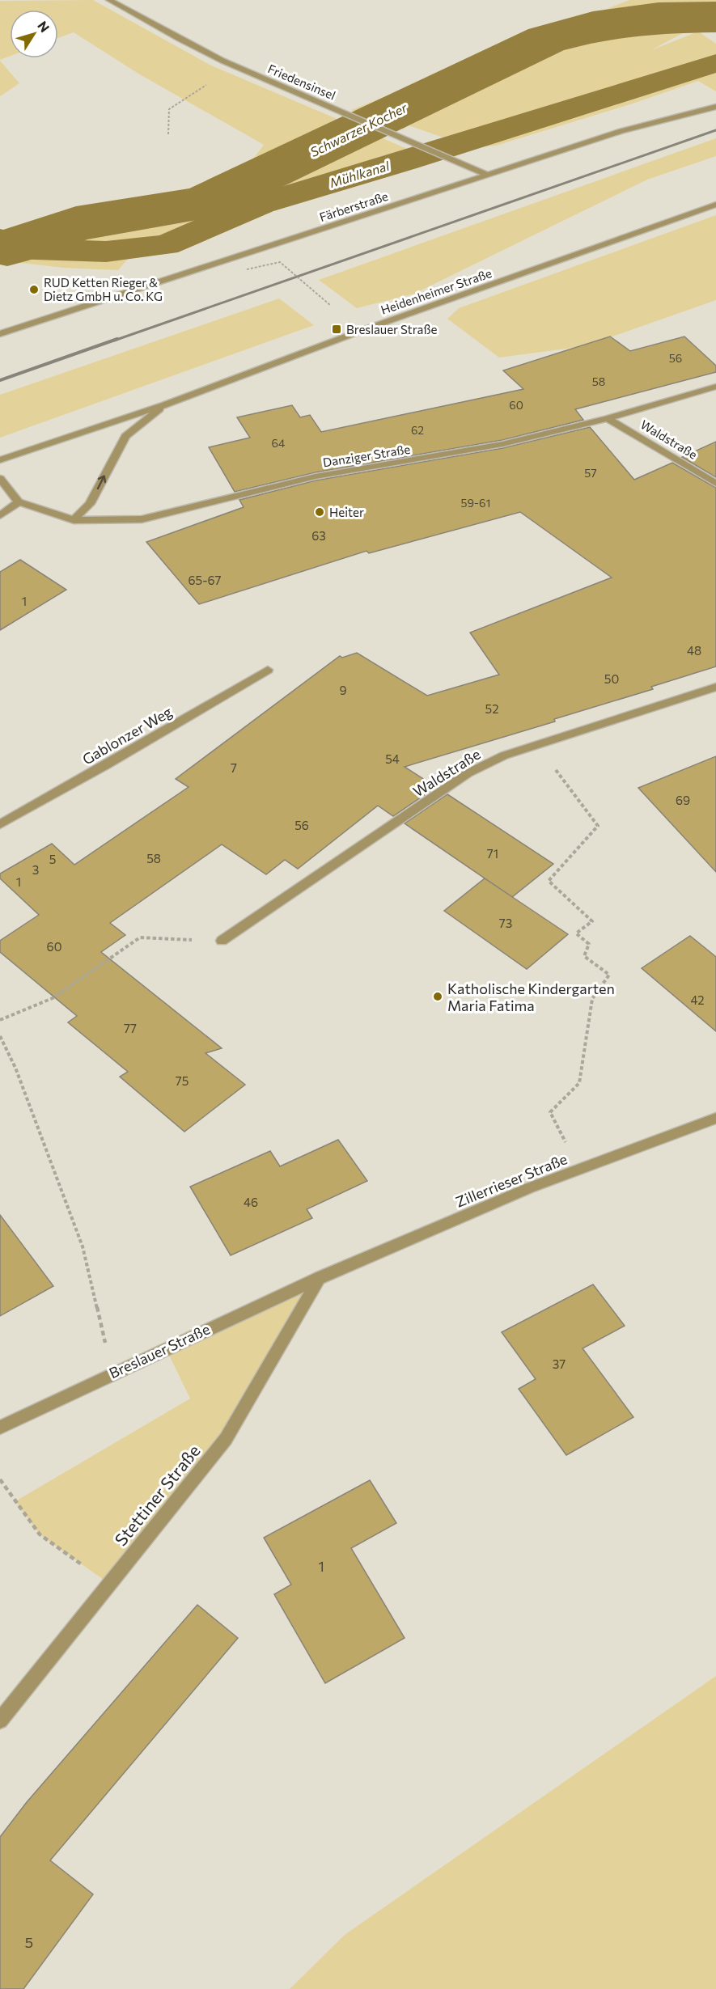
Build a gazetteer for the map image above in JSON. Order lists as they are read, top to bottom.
{
  "streets": {
    "street": [
      "Friedensinsel",
      "Färberstraße",
      "Heidenheimer Straße",
      "Waldstraße",
      "Danziger Straße",
      "Gablonzer Weg",
      "Zillerrieser Straße",
      "Breslauer Straße",
      "Stettiner Straße"
    ]
  },
  "crossings": [
    ["Friedensinsel", "Färberstraße"],
    ["Waldstraße", "Danziger Straße"],
    ["Zillerrieser Straße", "Breslauer Straße"],
    ["Zillerrieser Straße", "Stettiner Straße"],
    ["Breslauer Straße", "Stettiner Straße"]
  ],
  "water": ["Schwarzer Kocher", "Mühlkanal"],
  "places": {
    "other": ["RUD Ketten Rieger & Dietz GmbH u. Co. KG", "Heiter", "Katholische Kindergarten Maria Fatima"],
    "transit": ["Breslauer Straße"]
  },
  "house_numbers": [
    "56",
    "58",
    "60",
    "62",
    "64",
    "57",
    "59-61",
    "63",
    "65-67",
    "1",
    "48",
    "50",
    "9",
    "52",
    "54",
    "7",
    "69",
    "56",
    "71",
    "58",
    "5",
    "3",
    "1",
    "73",
    "60",
    "42",
    "77",
    "75",
    "46",
    "37",
    "1",
    "5"
  ],
  "north": "top right"
}
